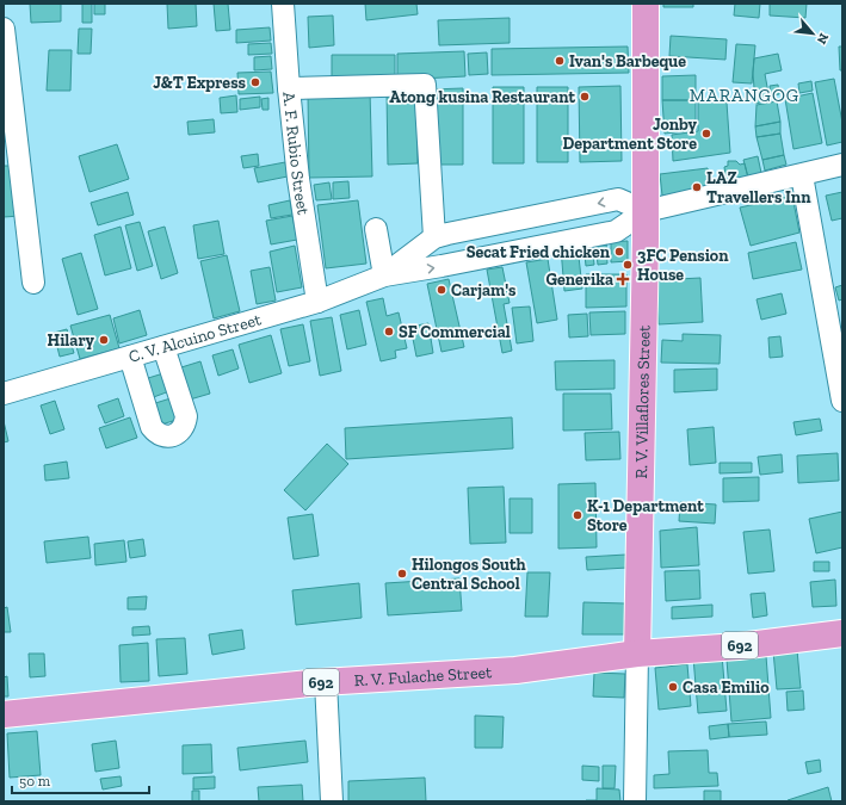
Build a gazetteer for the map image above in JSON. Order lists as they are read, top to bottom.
{
  "streets": {
    "main road": ["R. V. Villaflores Street", "692", "R. V. Fulache Street"],
    "street": ["A. F. Rubio Street", "C. V. Alcuino Street"]
  },
  "crossings": [
    ["A. F. Rubio Street", "C. V. Alcuino Street"],
    ["C. V. Alcuino Street", "R. V. Villaflores Street"],
    ["R. V. Villaflores Street", "R. V. Fulache Street"]
  ],
  "districts": ["MARANGOG"],
  "places": {
    "other": [
      "Ivan's Barbeque",
      "J&T Express",
      "Atong kusina Restaurant",
      "Jonby Department Store",
      "LAZ Travellers Inn",
      "Secat Fried chicken",
      "3FC Pension House",
      "Carjam's",
      "SF Commercial",
      "Hilary",
      "K-1 Department Store",
      "Hilongos South Central School",
      "Casa Emilio"
    ],
    "health": ["Generika"]
  },
  "scale_bar": "50 m",
  "north": "bottom right"
}
